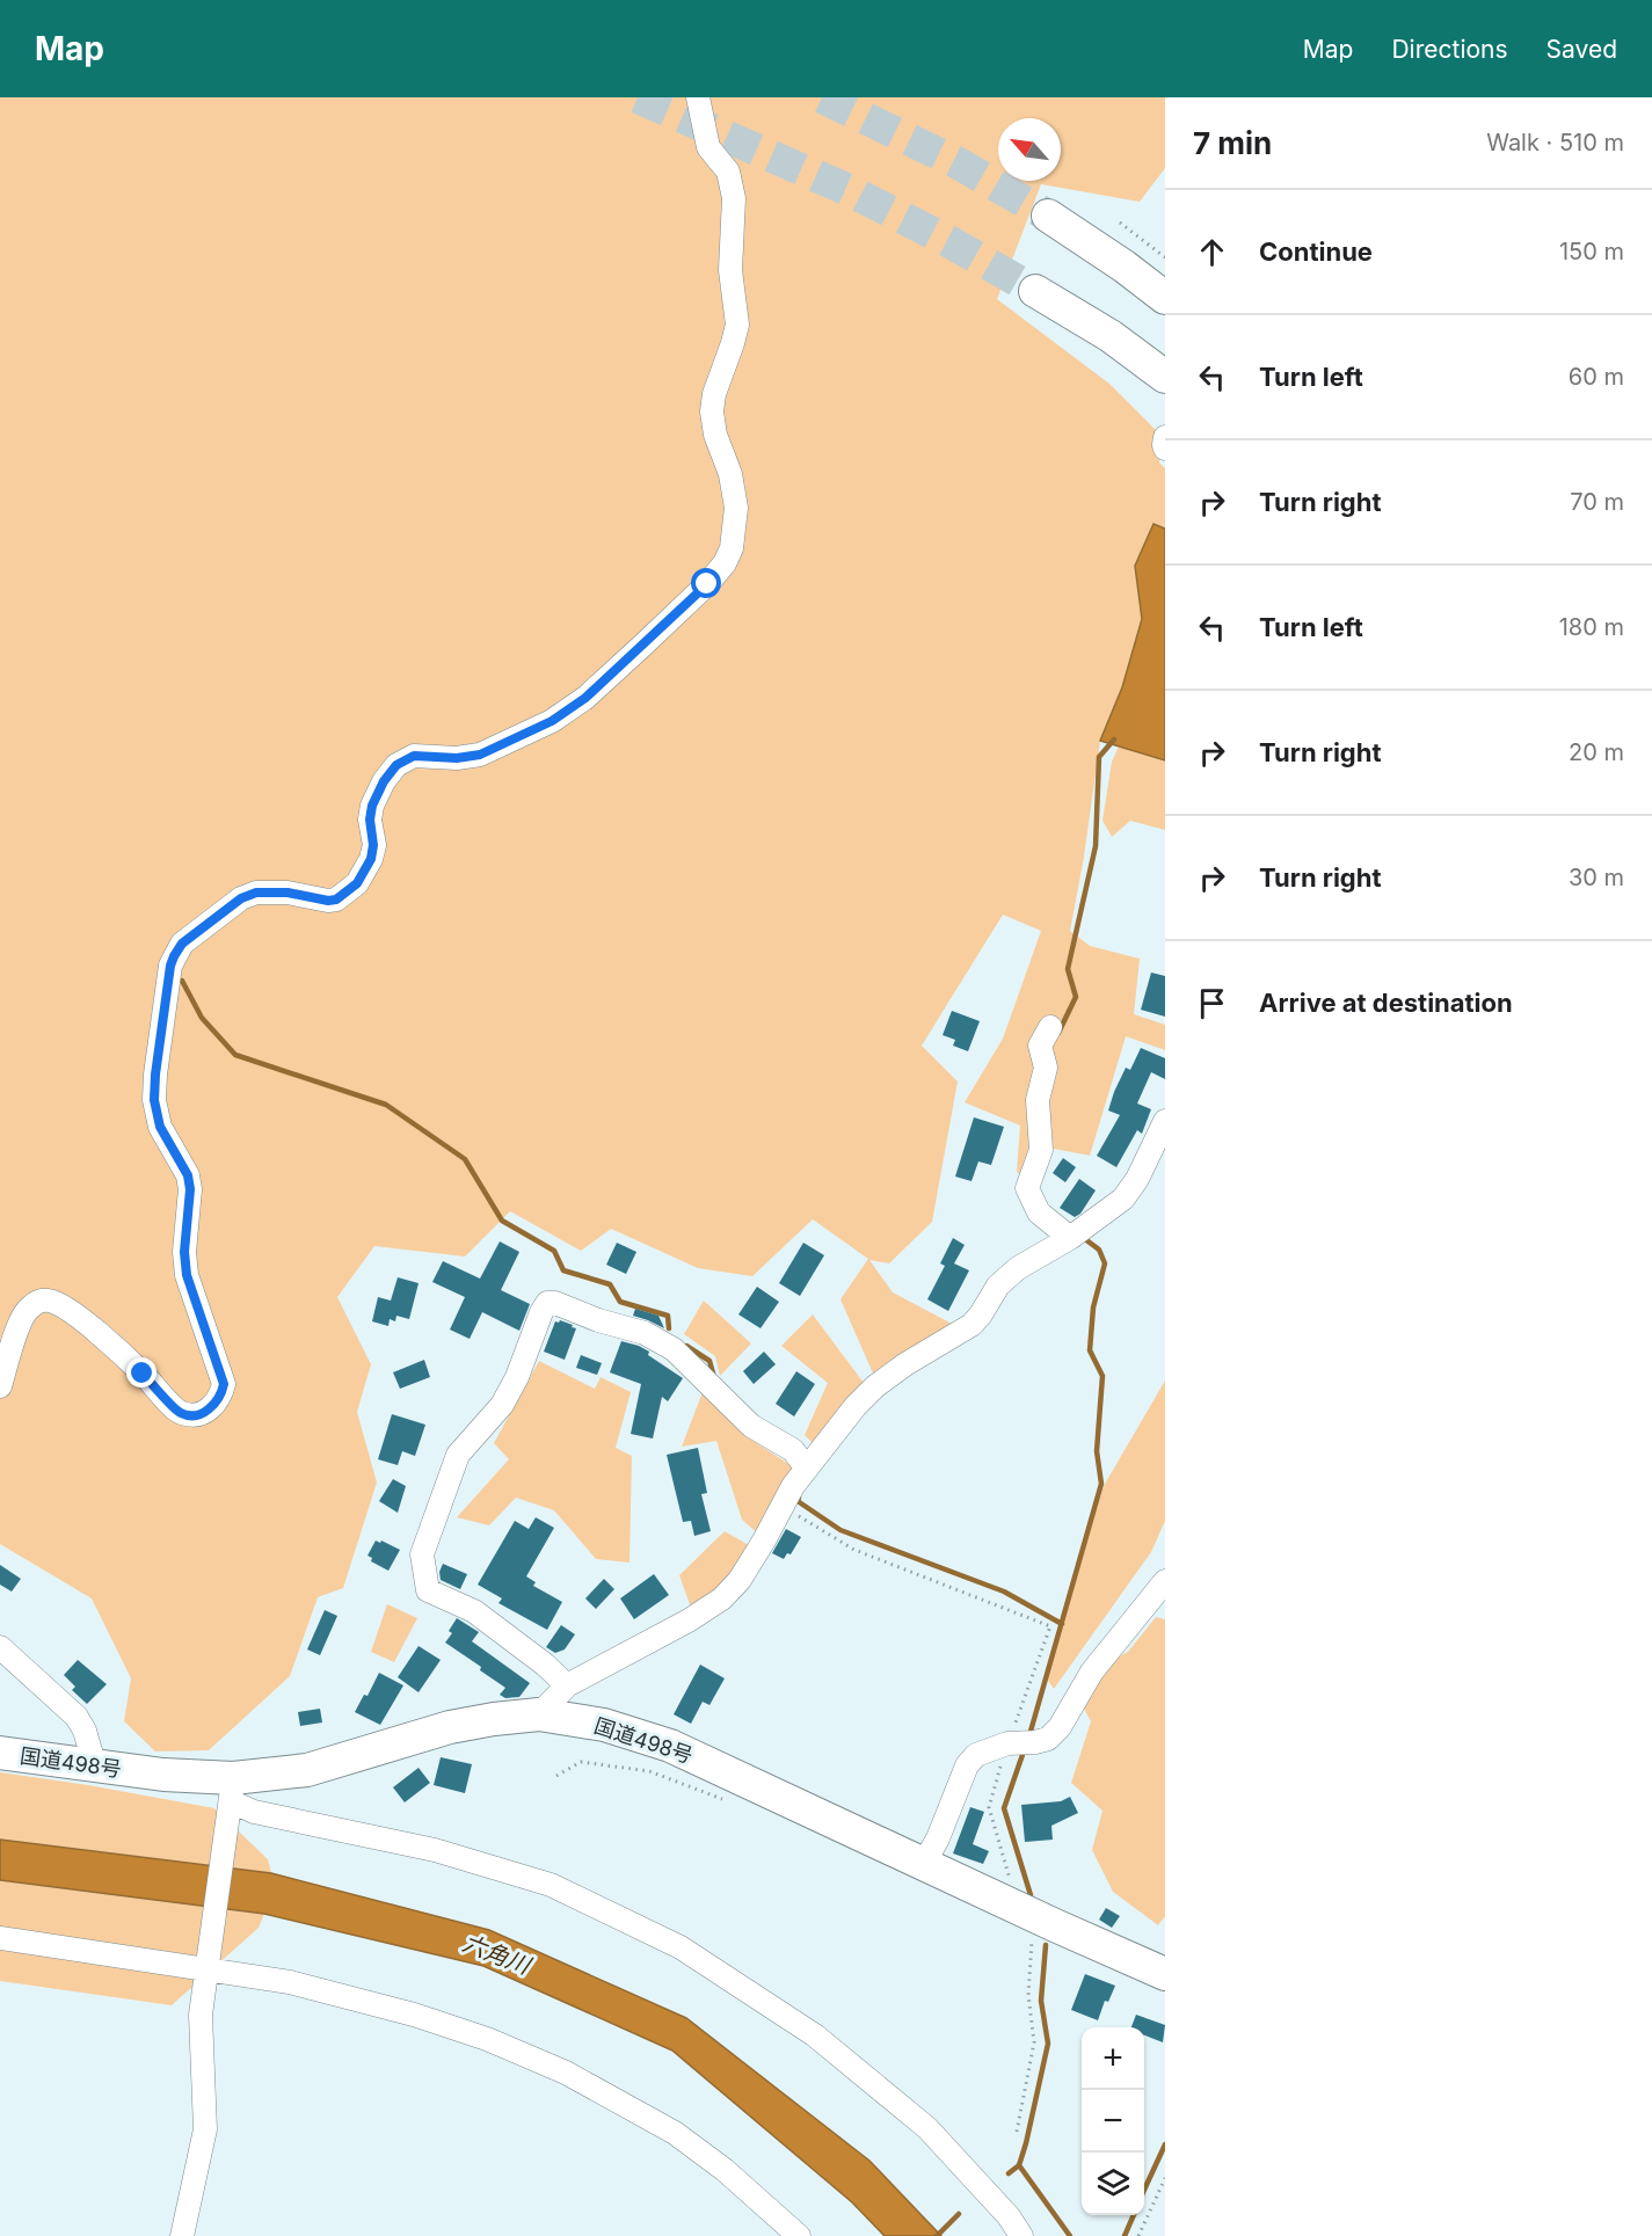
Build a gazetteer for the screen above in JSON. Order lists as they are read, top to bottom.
{
  "streets": {
    "highway": ["国道498号"]
  },
  "water": ["六角川"],
  "north": "top left",
  "page": {
    "header": "Map",
    "nav": ["Map", "Directions", "Saved"],
    "heading": ["7 min", "Walk · 510 m"],
    "list": [
      ["Continue", "150 m"],
      ["Turn left", "60 m"],
      ["Turn right", "70 m"],
      ["Turn left", "180 m"],
      ["Turn right", "20 m"],
      ["Turn right", "30 m"],
      "Arrive at destination"
    ],
    "map_buttons": ["+", "−"]
  }
}
